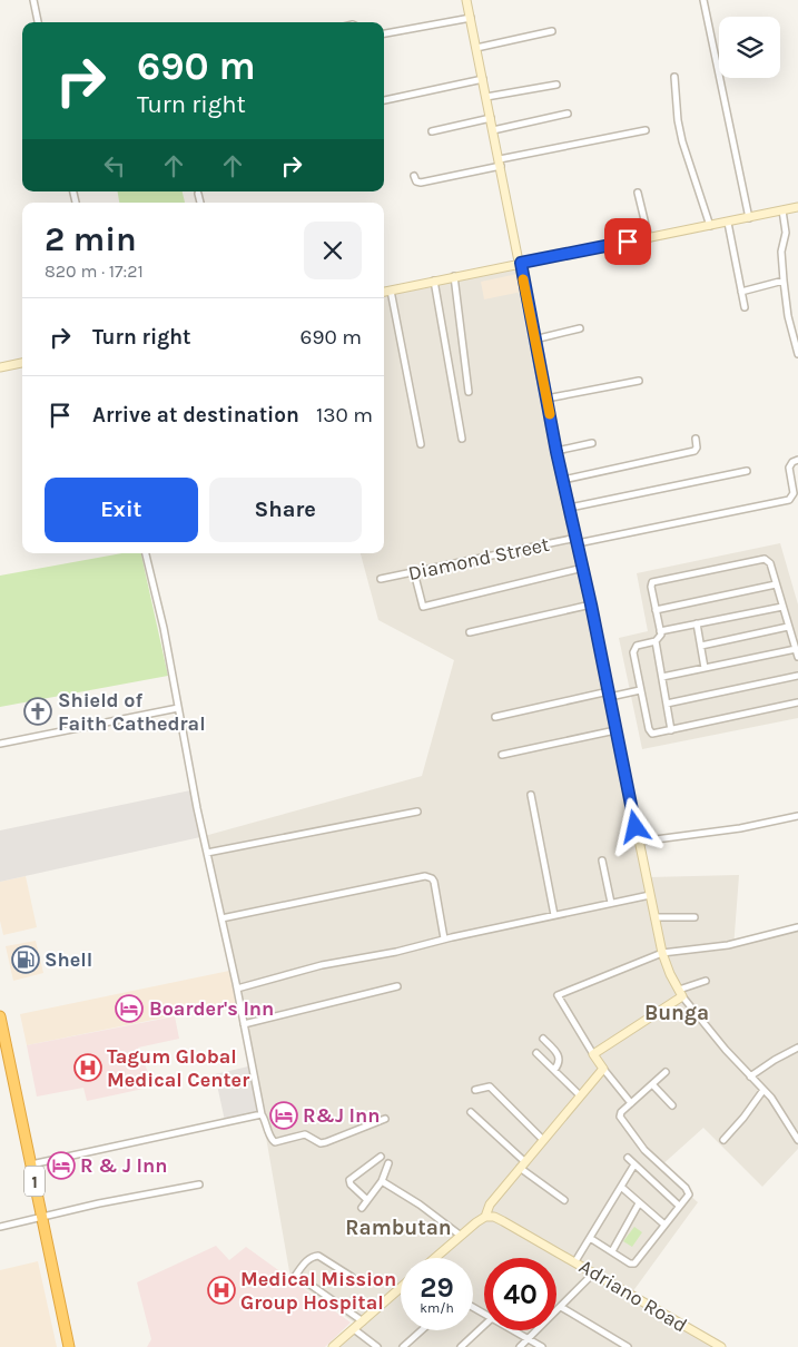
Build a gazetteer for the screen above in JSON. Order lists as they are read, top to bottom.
{
  "streets": {
    "highway": ["1"],
    "street": ["Diamond Street", "Adriano Road"]
  },
  "districts": ["Bunga", "Rambutan"],
  "places": {
    "church": ["Shield of Faith Cathedral"],
    "fuel station": ["Shell"],
    "hotel": ["Boarder's Inn", "R&J Inn", "R & J Inn"],
    "hospital": ["Tagum Global Medical Center", "Medical Mission Group Hospital"]
  },
  "page": {
    "turn": ["690 m", "Turn right"],
    "heading": ["2 min", "820 m · 17:21"],
    "list": [
      {
        "name": "Turn right",
        "value": "690 m"
      },
      {
        "name": "Arrive at destination",
        "value": "130 m"
      }
    ],
    "buttons": ["Exit", "Share"],
    "speed": "29 km/h",
    "limit": "40"
  }
}
